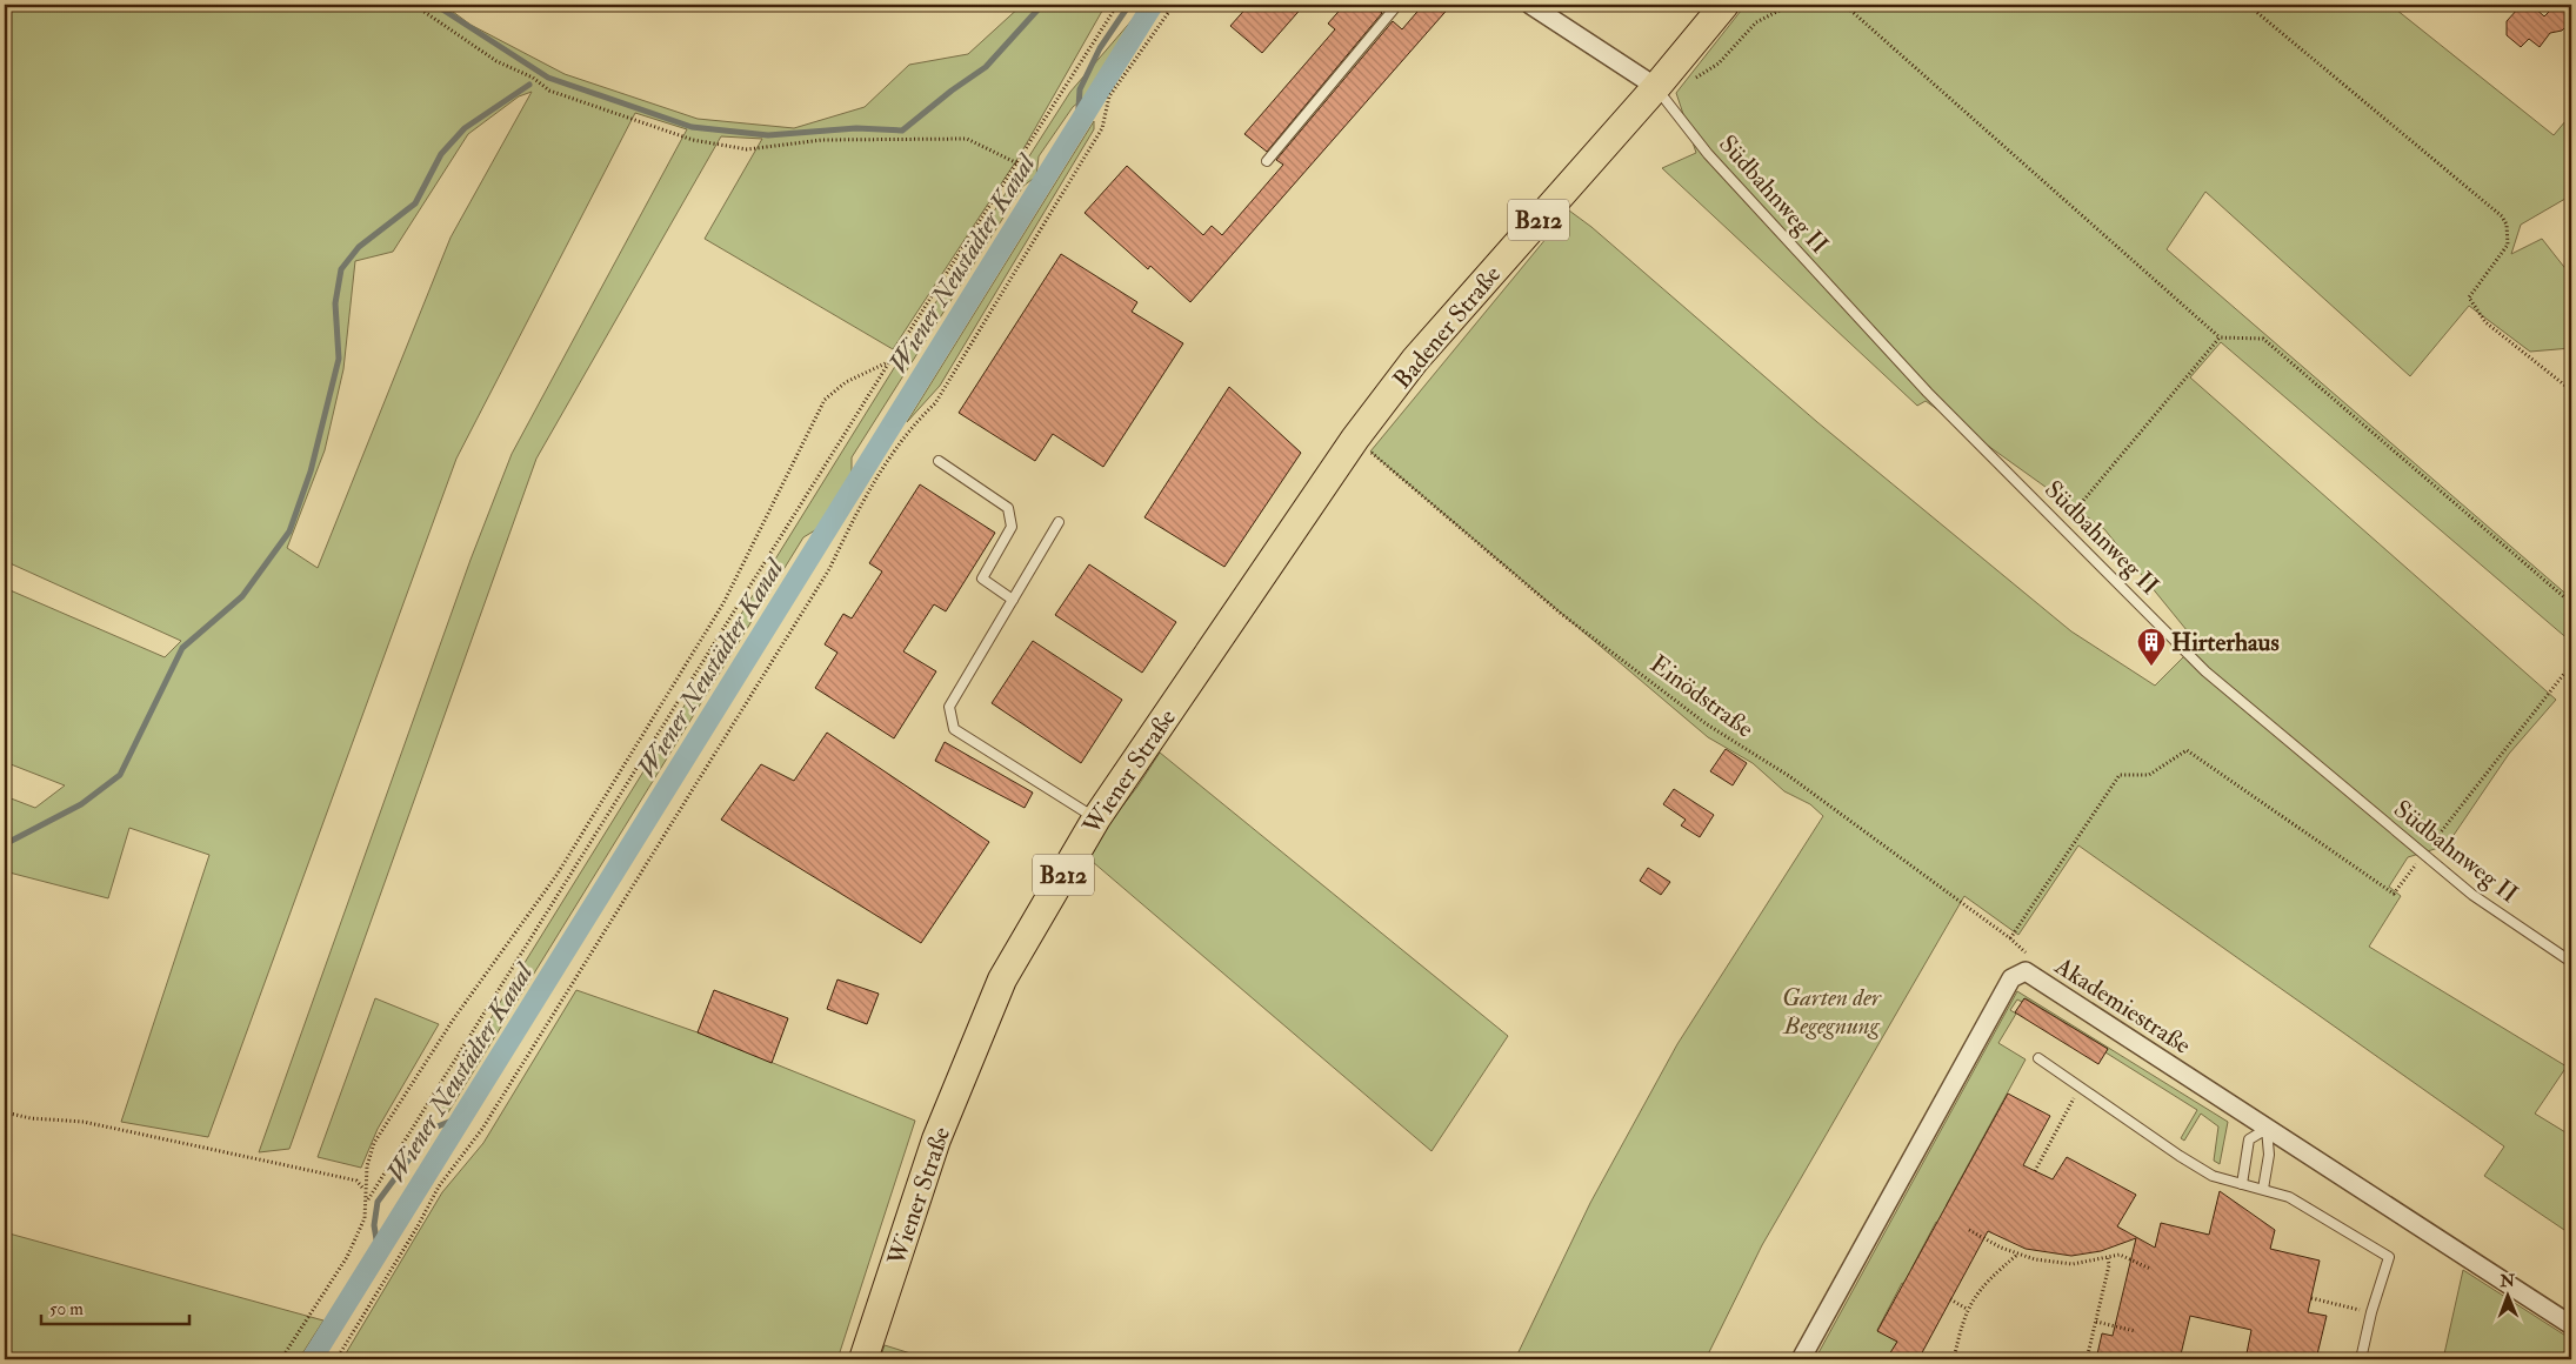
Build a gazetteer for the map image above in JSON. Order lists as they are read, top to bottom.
{
  "streets": {
    "main road": ["B212", "Badener Straße", "Wiener Straße"],
    "street": ["Akademiestraße"],
    "lane": ["Südbahnweg II"],
    "path": ["Einödstraße"]
  },
  "crossings": [
    ["Südbahnweg II", "Badener Straße"],
    ["Badener Straße", "Einödstraße"],
    ["Badener Straße", "Wiener Straße"],
    ["Einödstraße", "Wiener Straße"],
    ["Einödstraße", "Akademiestraße"]
  ],
  "water": ["Wiener Neustädter Kanal"],
  "parks": ["Garten der Begegnung"],
  "places": {
    "building": ["Hirterhaus"]
  },
  "scale_bar": "50 m",
  "north": "top"
}
